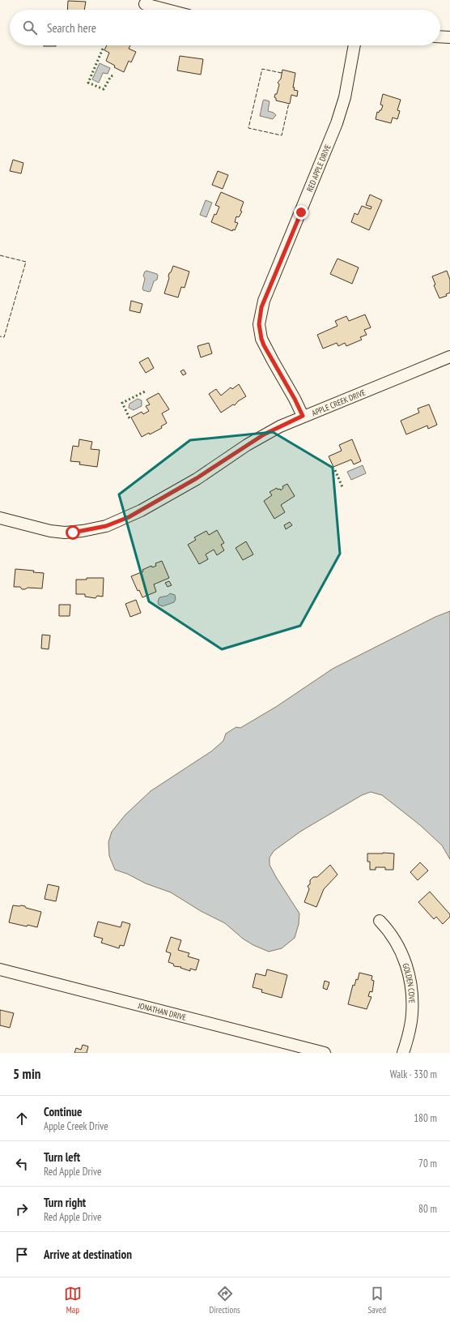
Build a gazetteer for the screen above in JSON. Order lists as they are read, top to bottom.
{
  "streets": {
    "street": [
      "RED APPLE DRIVE",
      "APPLE CREEK DRIVE",
      "GOLDEN COVE",
      "JONATHAN DRIVE"
    ]
  },
  "crossings": [
    ["RED APPLE DRIVE", "APPLE CREEK DRIVE"]
  ],
  "page": {
    "search": "Search here",
    "heading": ["5 min", "Walk · 330 m"],
    "list": [
      ["Continue", "Apple Creek Drive", "180 m"],
      ["Turn left", "Red Apple Drive", "70 m"],
      ["Turn right", "Red Apple Drive", "80 m"],
      "Arrive at destination"
    ],
    "nav": ["Map", "Directions", "Saved"]
  }
}
